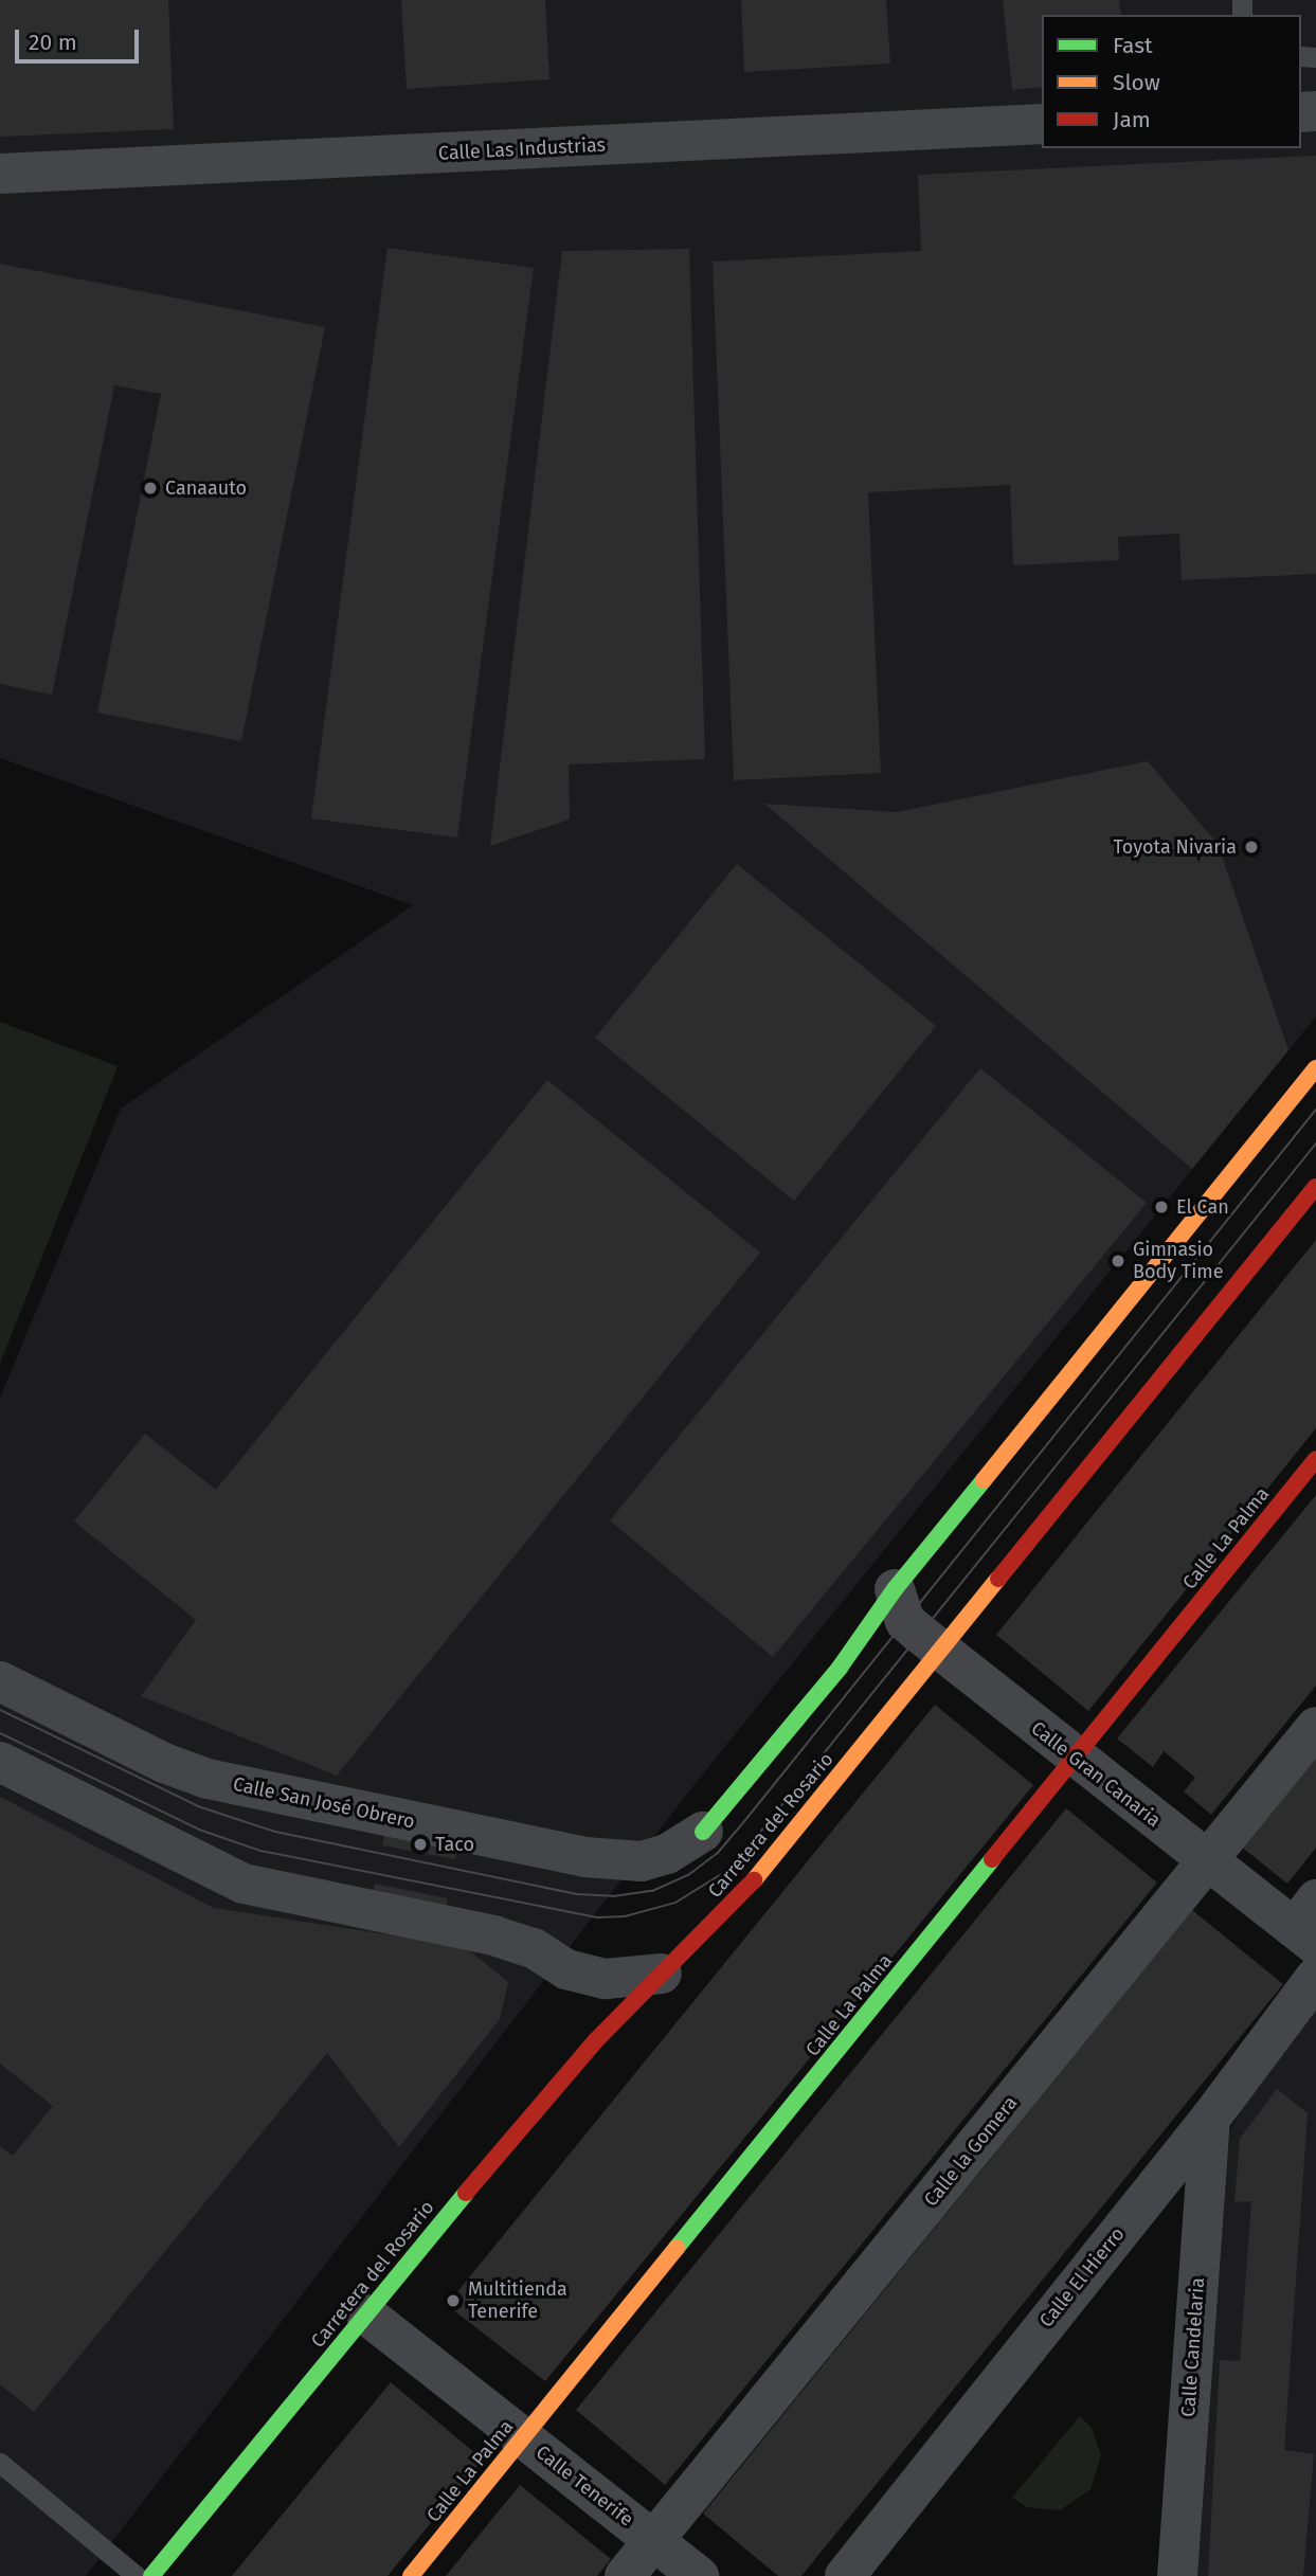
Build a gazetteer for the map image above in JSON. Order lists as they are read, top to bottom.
{
  "streets": {
    "main road": ["Calle La Palma", "Carretera del Rosario"],
    "street": [
      "Calle Las Industrias",
      "Calle Gran Canaria",
      "Calle San José Obrero",
      "Calle la Gomera",
      "Calle El Hierro",
      "Calle Candelaria",
      "Calle Tenerife"
    ]
  },
  "crossings": [
    ["Calle La Palma", "Calle Gran Canaria"],
    ["Calle La Palma", "Calle Tenerife"],
    ["Calle Gran Canaria", "Carretera del Rosario"],
    ["Calle Gran Canaria", "Calle la Gomera"],
    ["Carretera del Rosario", "Calle Tenerife"],
    ["Calle la Gomera", "Calle Tenerife"],
    ["Calle El Hierro", "Calle Candelaria"]
  ],
  "places": [
    "Canaauto",
    "Toyota Nivaria",
    "El Can",
    "Gimnasio Body Time",
    "Taco",
    "Multitienda Tenerife"
  ],
  "legend": ["Fast", "Slow", "Jam"],
  "scale_bar": "20 m"
}
